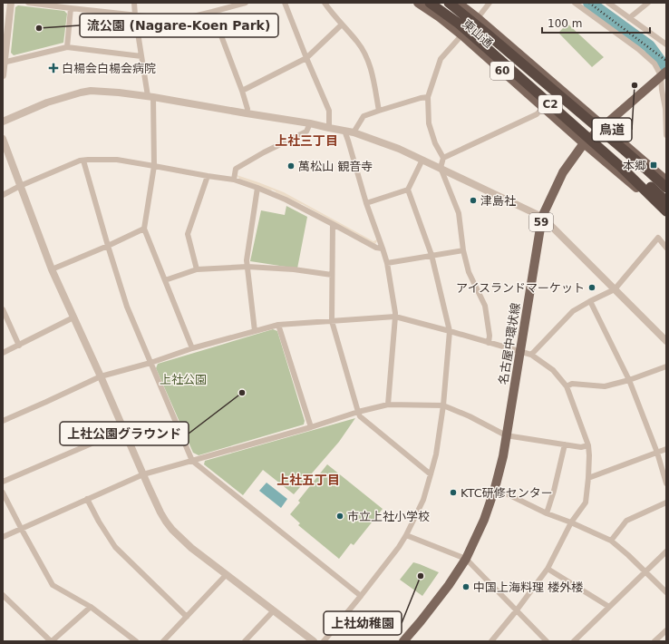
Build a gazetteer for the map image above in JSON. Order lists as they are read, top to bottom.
{
  "streets": {
    "highway": ["C2"],
    "main road": [
      "東山通",
      "60",
      "59",
      "名古屋中環状線"
    ]
  },
  "crossings": [
    ["東山通", "C2"],
    ["東山通", "名古屋中環状線"]
  ],
  "districts": ["上社三丁目", "上社五丁目"],
  "parks": ["上社公園"],
  "places": {
    "other": [
      "流公園 (Nagare-Koen Park)",
      "鳥道",
      "萬松山 観音寺",
      "津島社",
      "アイスランドマーケット",
      "上社公園グラウンド",
      "KTC研修センター",
      "市立上社小学校",
      "上社幼稚園",
      "中国上海料理 楼外楼"
    ],
    "health": ["白楊会白楊会病院"],
    "transit": ["本郷"]
  },
  "scale_bar": "100 m"
}
